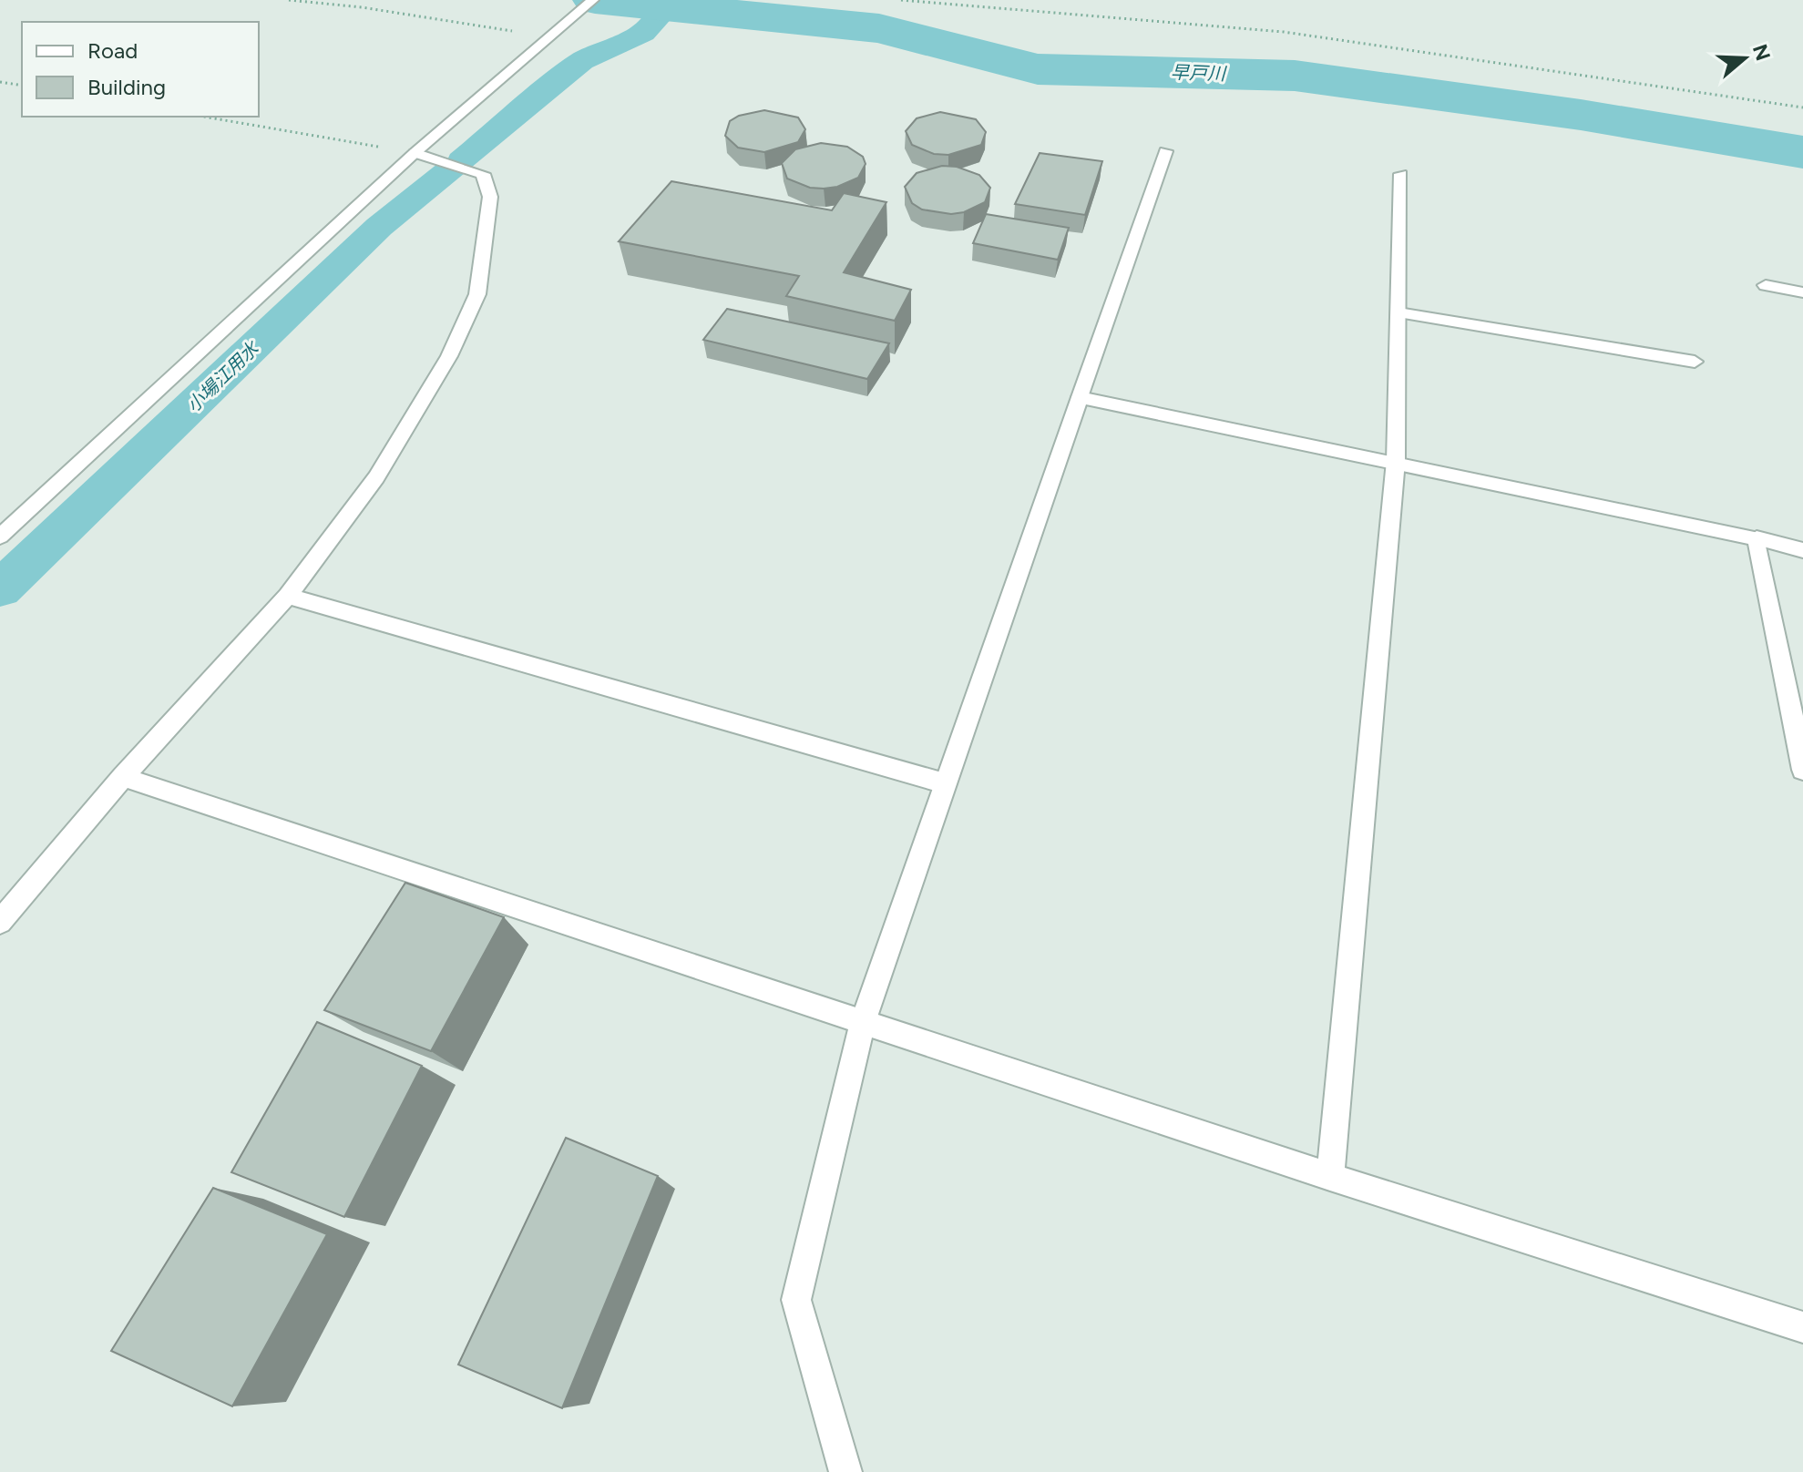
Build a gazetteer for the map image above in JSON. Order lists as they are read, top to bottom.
{
  "water": ["早戸川", "小場江用水"],
  "legend": ["Road", "Building"],
  "north": "right"
}
